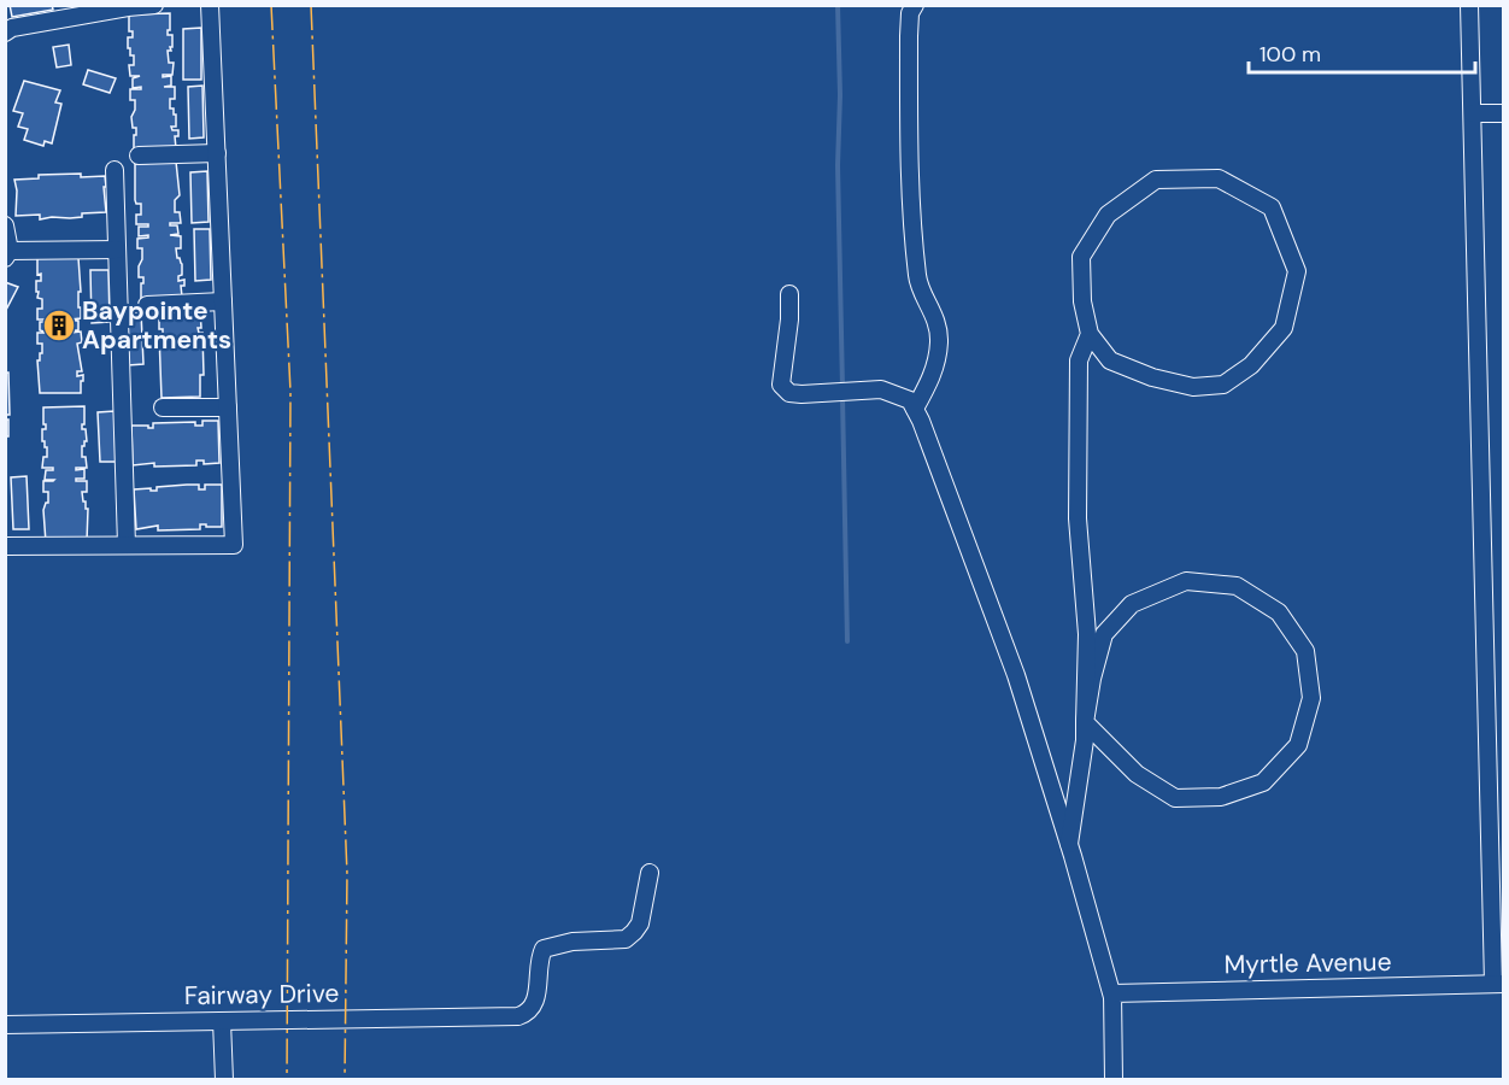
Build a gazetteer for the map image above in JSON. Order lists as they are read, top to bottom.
{
  "streets": {
    "street": ["Myrtle Avenue", "Fairway Drive"]
  },
  "places": {
    "building": ["Baypointe Apartments"]
  },
  "scale_bar": "100 m"
}
